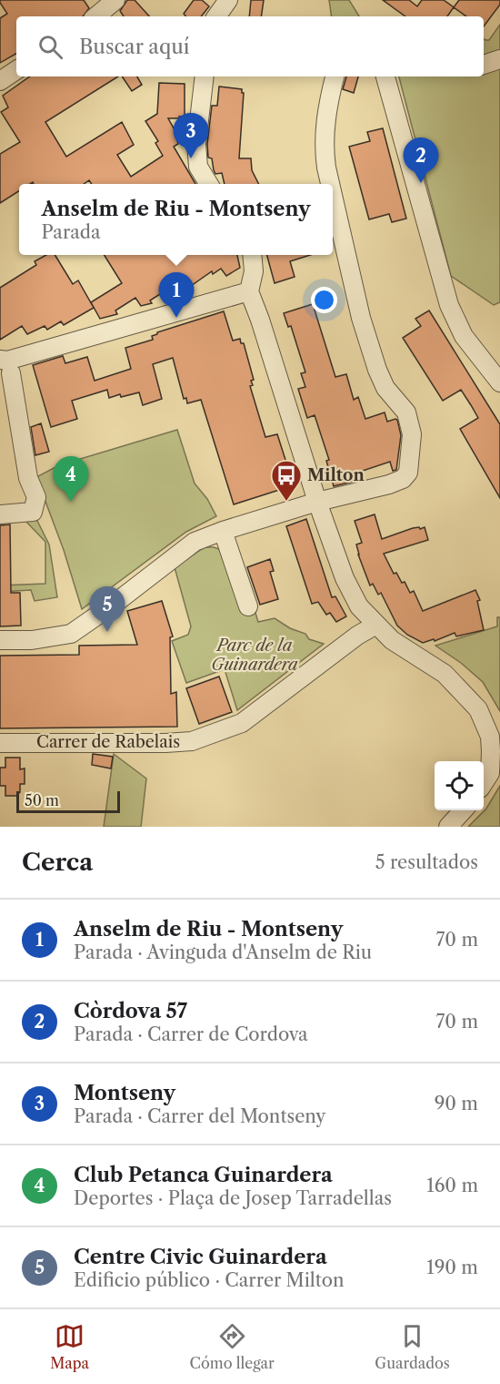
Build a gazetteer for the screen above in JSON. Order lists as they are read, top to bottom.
{
  "streets": {
    "street": ["Carrer de Rabelais"]
  },
  "parks": ["Parc de la Guinardera"],
  "places": {
    "bus stop": ["Milton"]
  },
  "scale_bar": "50 m",
  "page": {
    "search": "Buscar aquí",
    "pins": [
      "3",
      "2",
      "1",
      "4",
      "5"
    ],
    "popup": ["Anselm de Riu - Montseny", "Parada"],
    "scale": "50 m",
    "heading": ["Cerca", "5 resultados"],
    "list": [
      {
        "mark": "1",
        "name": "Anselm de Riu - Montseny",
        "note": "Parada · Avinguda d'Anselm de Riu",
        "value": "70 m"
      },
      {
        "mark": "2",
        "name": "Còrdova 57",
        "note": "Parada · Carrer de Cordova",
        "value": "70 m"
      },
      {
        "mark": "3",
        "name": "Montseny",
        "note": "Parada · Carrer del Montseny",
        "value": "90 m"
      },
      {
        "mark": "4",
        "name": "Club Petanca Guinardera",
        "note": "Deportes · Plaça de Josep Tarradellas",
        "value": "160 m"
      },
      {
        "mark": "5",
        "name": "Centre Civic Guinardera",
        "note": "Edificio público · Carrer Milton",
        "value": "190 m"
      }
    ],
    "nav": ["Mapa", "Cómo llegar", "Guardados"]
  }
}
